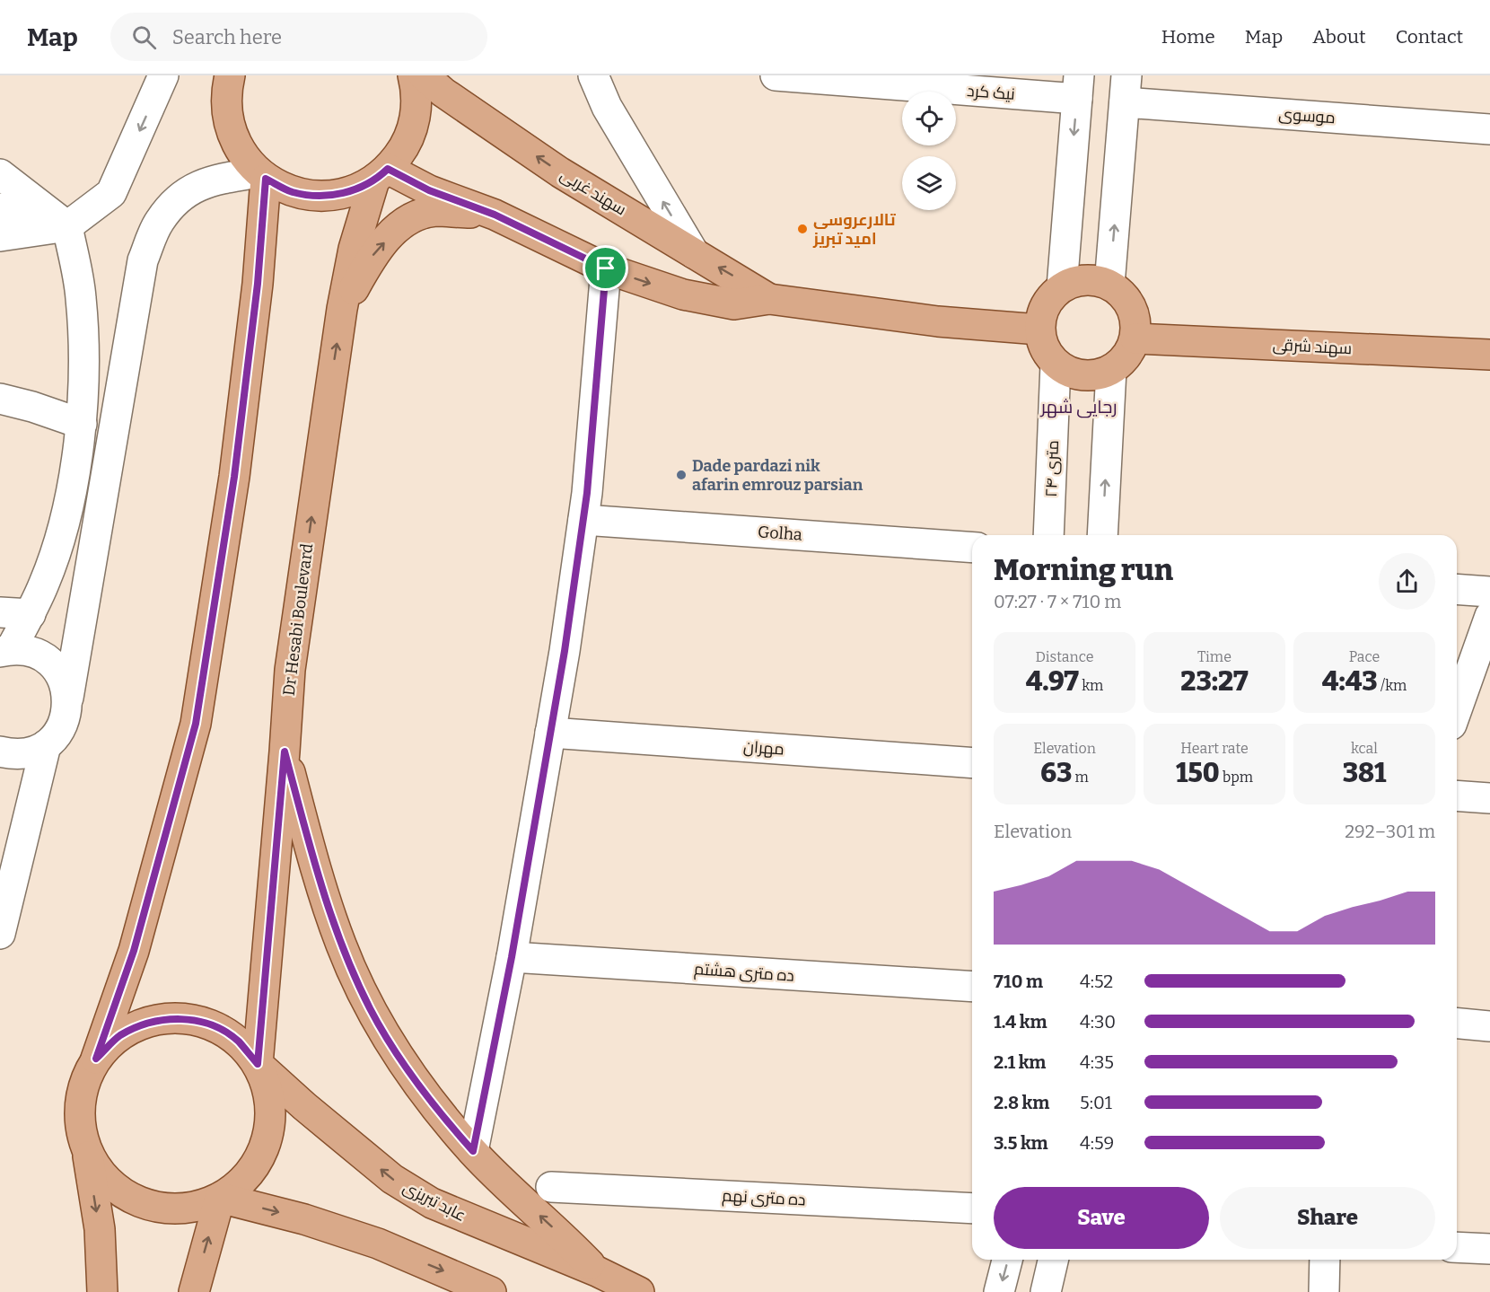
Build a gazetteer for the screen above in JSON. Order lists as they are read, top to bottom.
{
  "streets": {
    "main road": [
      "سهند غربی",
      "سهند شرقی",
      "Dr Hesabi Boulevard",
      "عابد تبریزی"
    ],
    "street": [
      "نیک کرد",
      "موسوی",
      "۲۴ متری",
      "Golha",
      "مهران",
      "ده متری هشتم",
      "ده متری نهم"
    ]
  },
  "crossings": [
    ["سهند غربی", "سهند شرقی"],
    ["سهند غربی", "۲۴ متری"],
    ["سهند غربی", "Dr Hesabi Boulevard"],
    ["سهند شرقی", "۲۴ متری"],
    ["Dr Hesabi Boulevard", "عابد تبریزی"]
  ],
  "districts": ["رجایی شهر"],
  "places": ["تالارعروسی امید تبریز", "Dade pardazi nik afarin emrouz parsian"],
  "page": {
    "header": "Map",
    "search": "Search here",
    "nav": [
      "Home",
      "Map",
      "About",
      "Contact"
    ],
    "heading": ["Morning run", "07:27 · 7 × 710 m"],
    "stats": [
      ["Distance", "4.97 km"],
      ["Time", "23:27"],
      ["Pace", "4:43 /km"],
      ["Elevation", "63 m"],
      ["Heart rate", "150 bpm"],
      ["kcal", "381"]
    ],
    "chart": ["Elevation", "292–301 m"],
    "list": [
      {
        "name": "710 m",
        "note": "4:52"
      },
      {
        "name": "1.4 km",
        "note": "4:30"
      },
      {
        "name": "2.1 km",
        "note": "4:35"
      },
      {
        "name": "2.8 km",
        "note": "5:01"
      },
      {
        "name": "3.5 km",
        "note": "4:59"
      }
    ],
    "buttons": ["Save", "Share"]
  }
}
